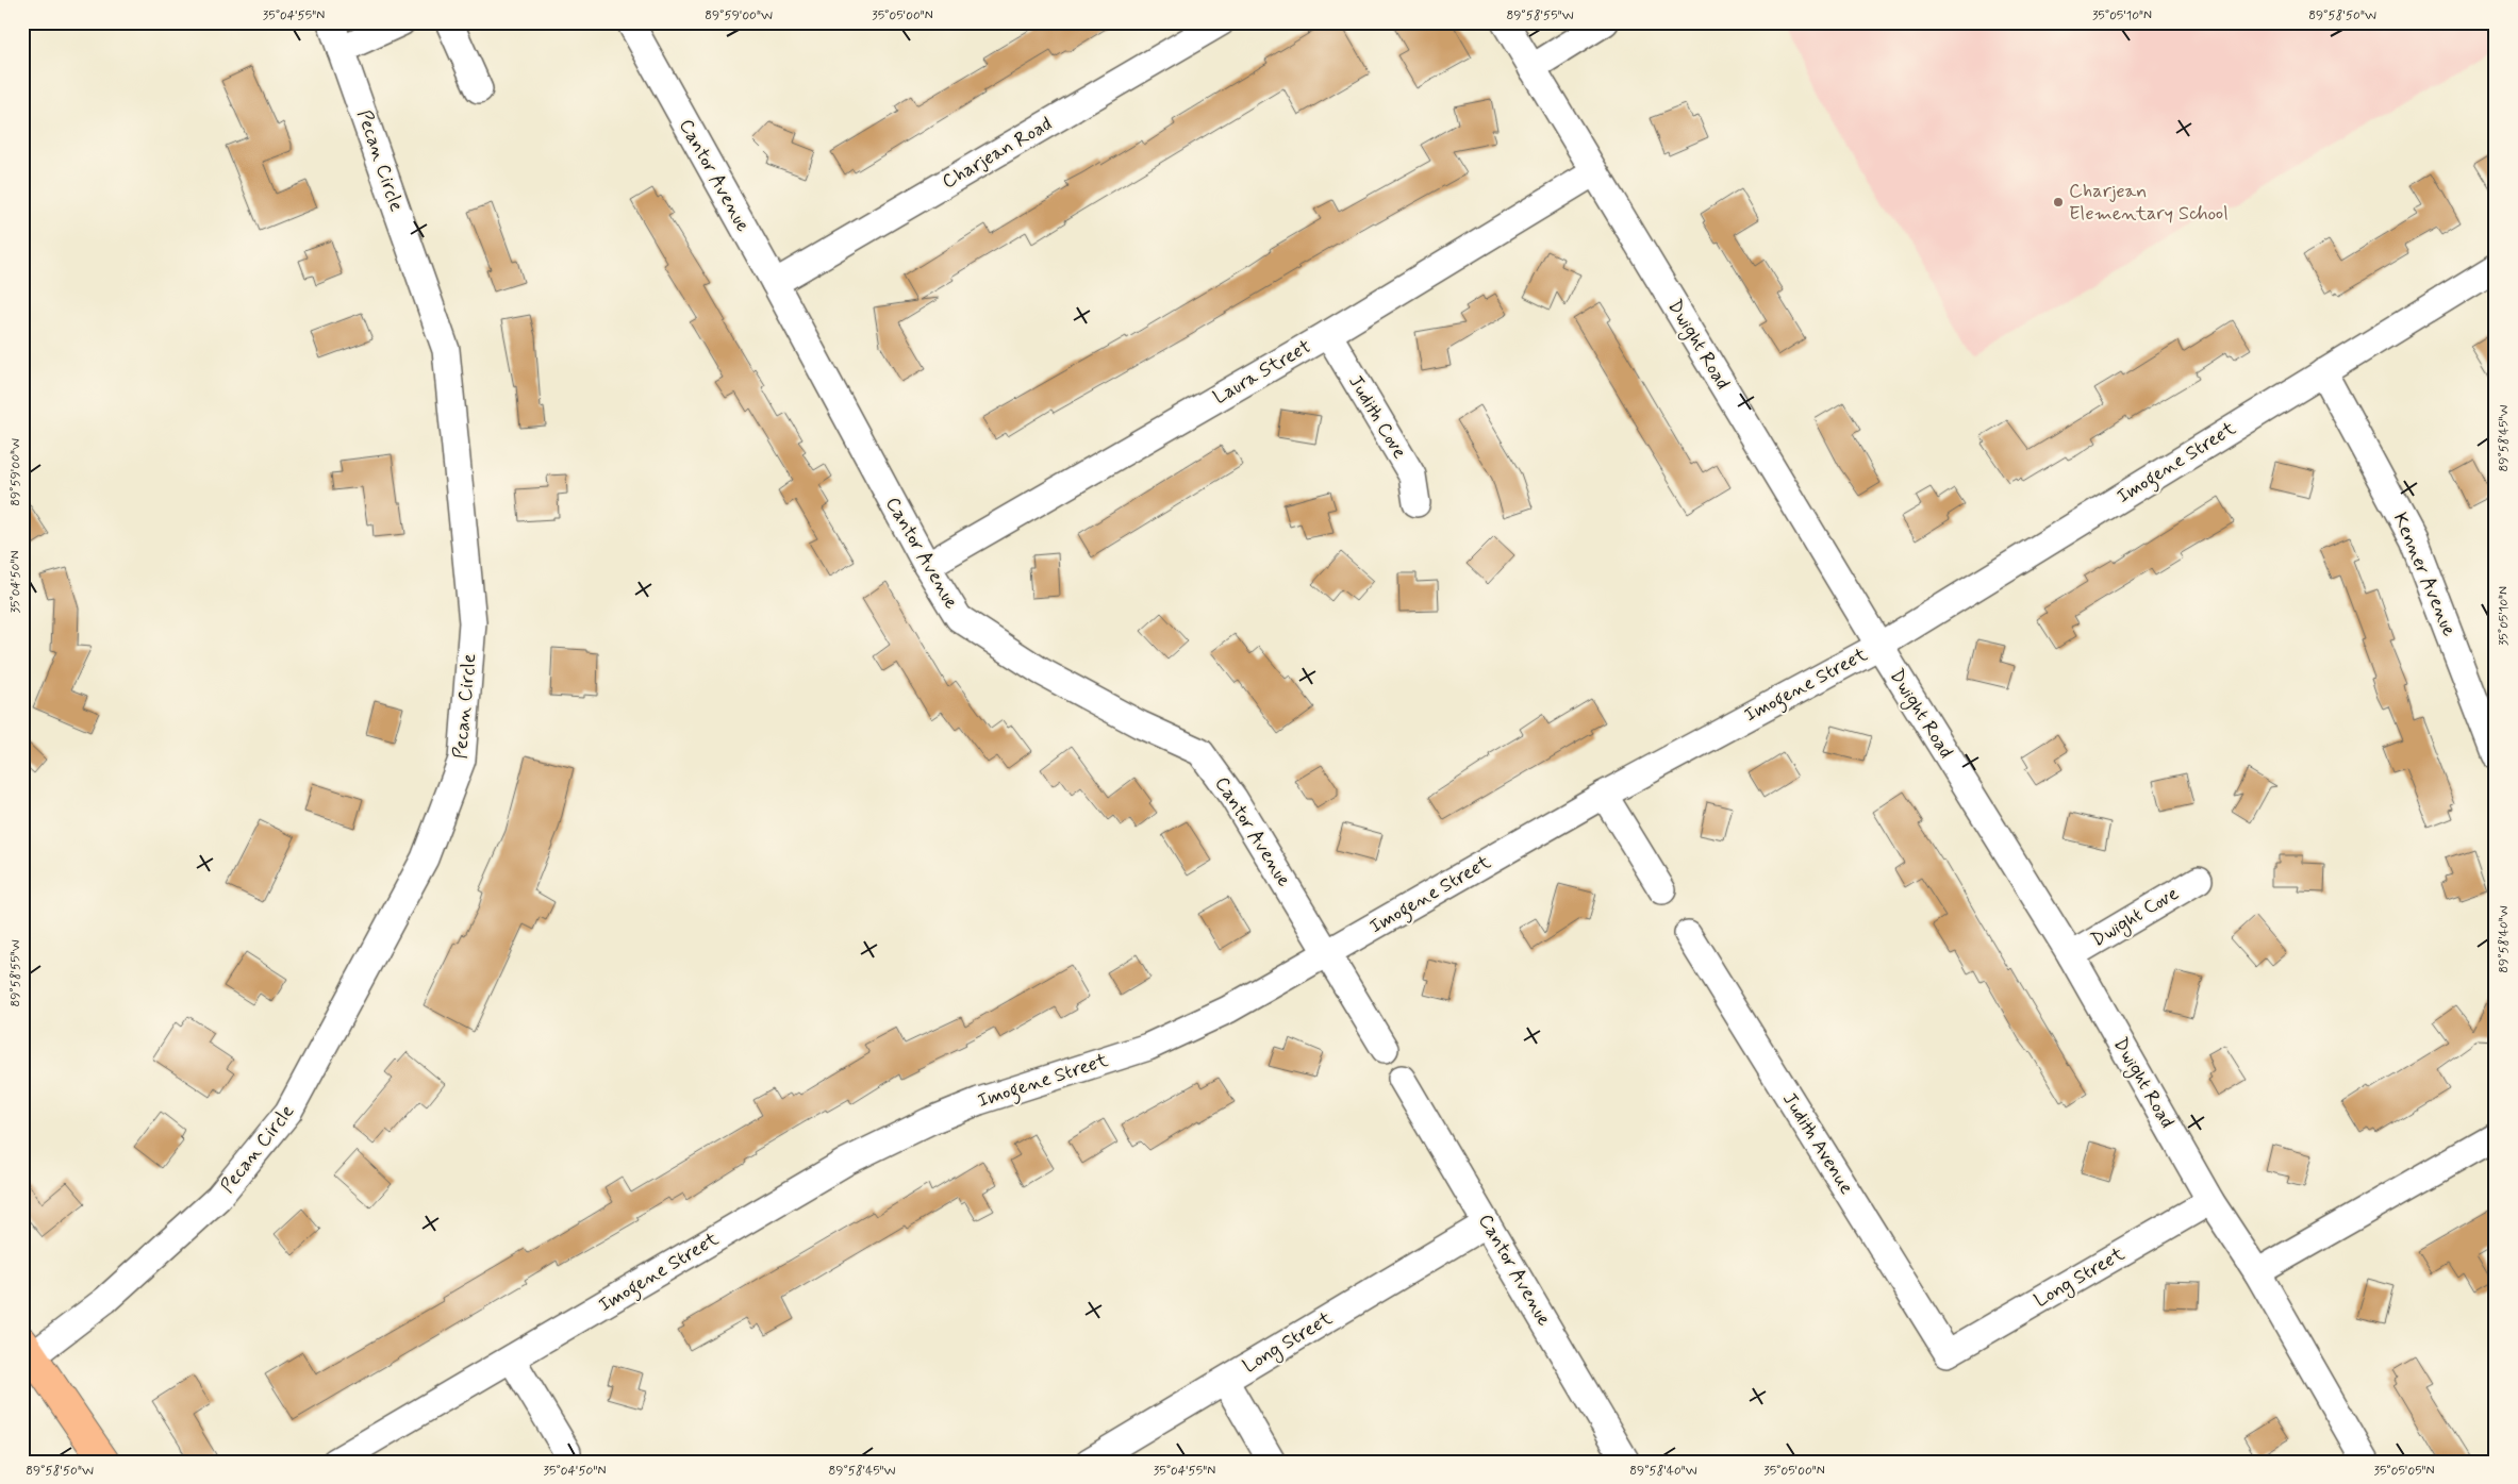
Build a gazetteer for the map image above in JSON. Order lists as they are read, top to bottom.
{
  "streets": {
    "street": [
      "Charjean Road",
      "Pecan Circle",
      "Cantor Avenue",
      "Dwight Road",
      "Laura Street",
      "Judith Cove",
      "Imogene Street",
      "Kenner Avenue",
      "Dwight Cove",
      "Judith Avenue",
      "Long Street"
    ]
  },
  "crossings": [
    ["Charjean Road", "Cantor Avenue"],
    ["Cantor Avenue", "Laura Street"],
    ["Cantor Avenue", "Imogene Street"],
    ["Cantor Avenue", "Long Street"],
    ["Dwight Road", "Laura Street"],
    ["Dwight Road", "Imogene Street"],
    ["Dwight Road", "Dwight Cove"],
    ["Dwight Road", "Long Street"],
    ["Laura Street", "Judith Cove"],
    ["Imogene Street", "Kenner Avenue"],
    ["Judith Avenue", "Long Street"]
  ],
  "places": ["Charjean Elementary School"],
  "coordinates": [
    "35°04'55\"N",
    "89°59'00\"W",
    "35°05'00\"N",
    "89°58'55\"W",
    "35°05'10\"N",
    "89°58'50\"W",
    "89°58'45\"W",
    "35°04'50\"N",
    "89°58'40\"W",
    "35°05'05\"N"
  ]
}
